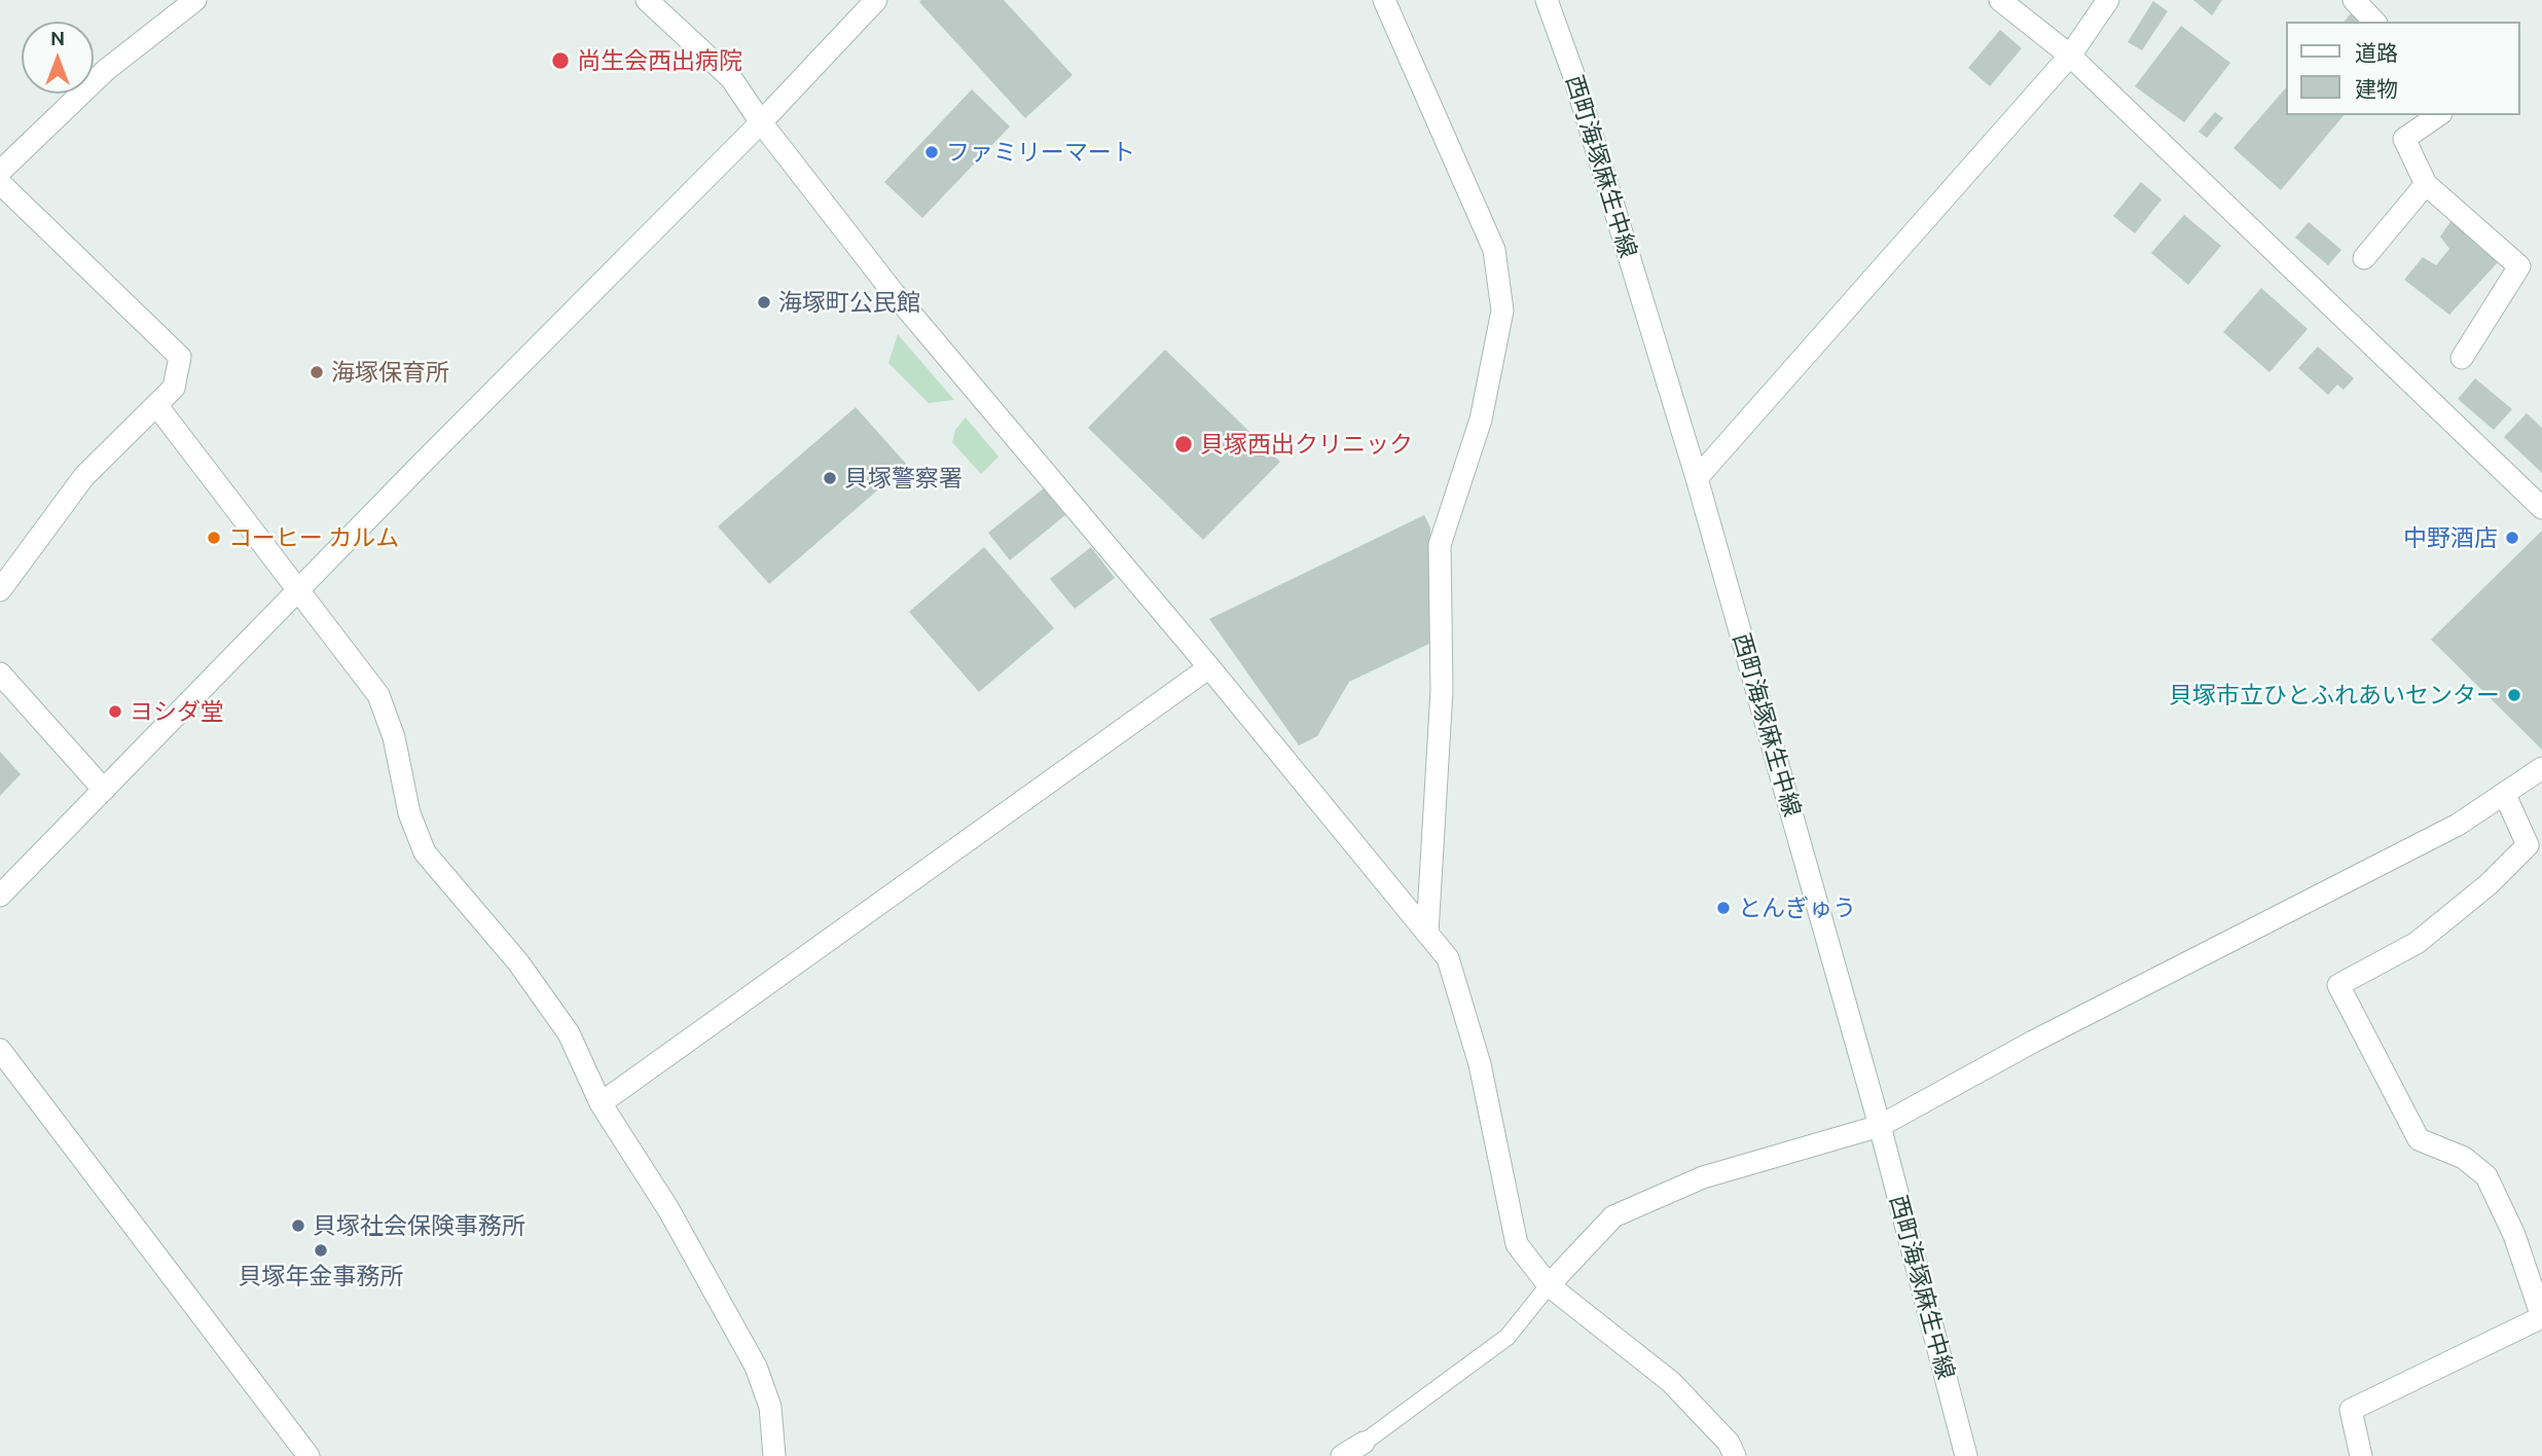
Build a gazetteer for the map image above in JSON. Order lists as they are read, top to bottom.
{
  "streets": {
    "street": ["西町海塚麻生中線"]
  },
  "places": [
    "尚生会西出病院",
    "ファミリーマート",
    "海塚町公民館",
    "海塚保育所",
    "貝塚西出クリニック",
    "貝塚警察署",
    "コーヒー カルム",
    "中野酒店",
    "貝塚市立ひとふれあいセンター",
    "ヨシダ堂",
    "とんぎゅう",
    "貝塚社会保険事務所",
    "貝塚年金事務所"
  ],
  "legend": ["道路", "建物"],
  "north": "top"
}
